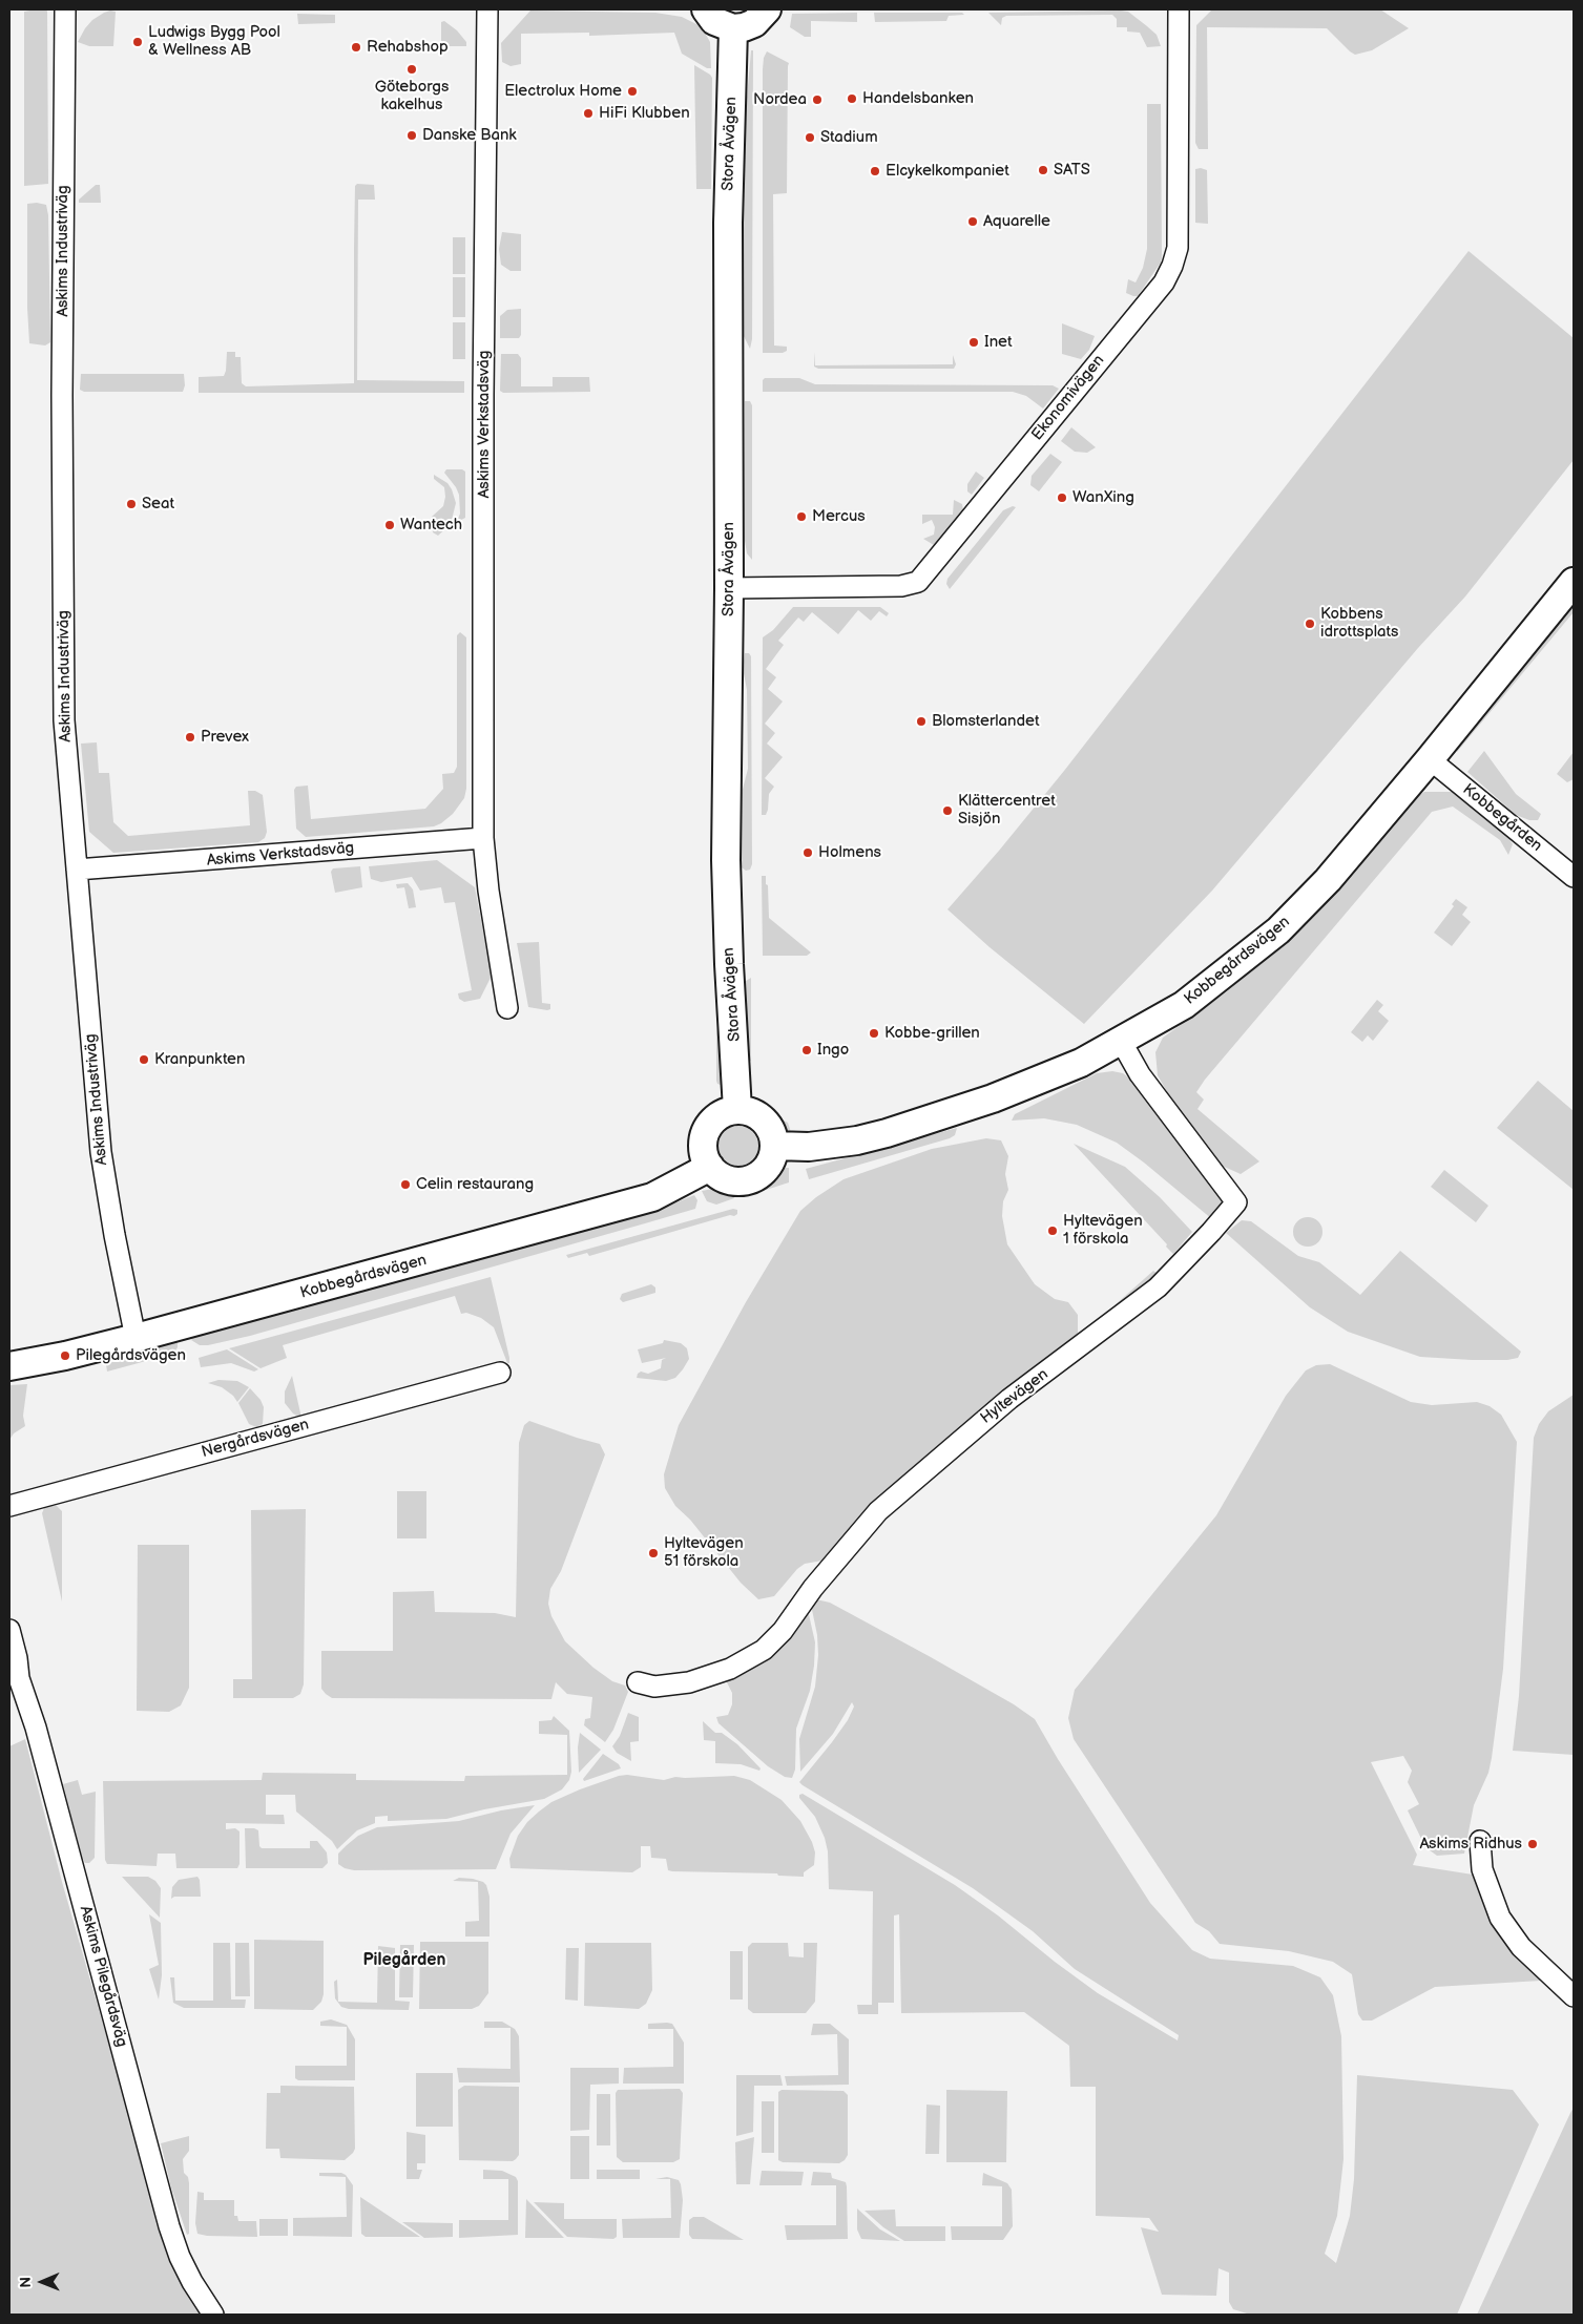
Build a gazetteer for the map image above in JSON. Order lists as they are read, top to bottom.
{
  "streets": {
    "street": [
      "Stora Åvägen",
      "Askims Industriväg",
      "Ekonomivägen",
      "Askims Verkstadsväg",
      "Kobbegården",
      "Kobbegårdsvägen",
      "Hyltevägen",
      "Nergårdsvägen",
      "Askims Pilegårdsväg"
    ]
  },
  "crossings": [
    ["Stora Åvägen", "Ekonomivägen"],
    ["Stora Åvägen", "Kobbegårdsvägen"],
    ["Askims Industriväg", "Askims Verkstadsväg"],
    ["Askims Industriväg", "Kobbegårdsvägen"],
    ["Kobbegården", "Kobbegårdsvägen"],
    ["Kobbegårdsvägen", "Hyltevägen"]
  ],
  "districts": ["Pilegården"],
  "places": [
    "Ludwigs Bygg Pool & Wellness AB",
    "Rehabshop",
    "Göteborgs kakelhus",
    "Electrolux Home",
    "Handelsbanken",
    "Nordea",
    "HiFi Klubben",
    "Danske Bank",
    "Stadium",
    "SATS",
    "Elcykelkompaniet",
    "Aquarelle",
    "Inet",
    "WanXing",
    "Seat",
    "Mercus",
    "Wantech",
    "Kobbens idrottsplats",
    "Blomsterlandet",
    "Prevex",
    "Klättercentret Sisjön",
    "Holmens",
    "Kobbe-grillen",
    "Ingo",
    "Kranpunkten",
    "Celin restaurang",
    "Hyltevägen 1 förskola",
    "Pilegårdsvägen",
    "Hyltevägen 51 förskola",
    "Askims Ridhus"
  ],
  "north": "left"
}
